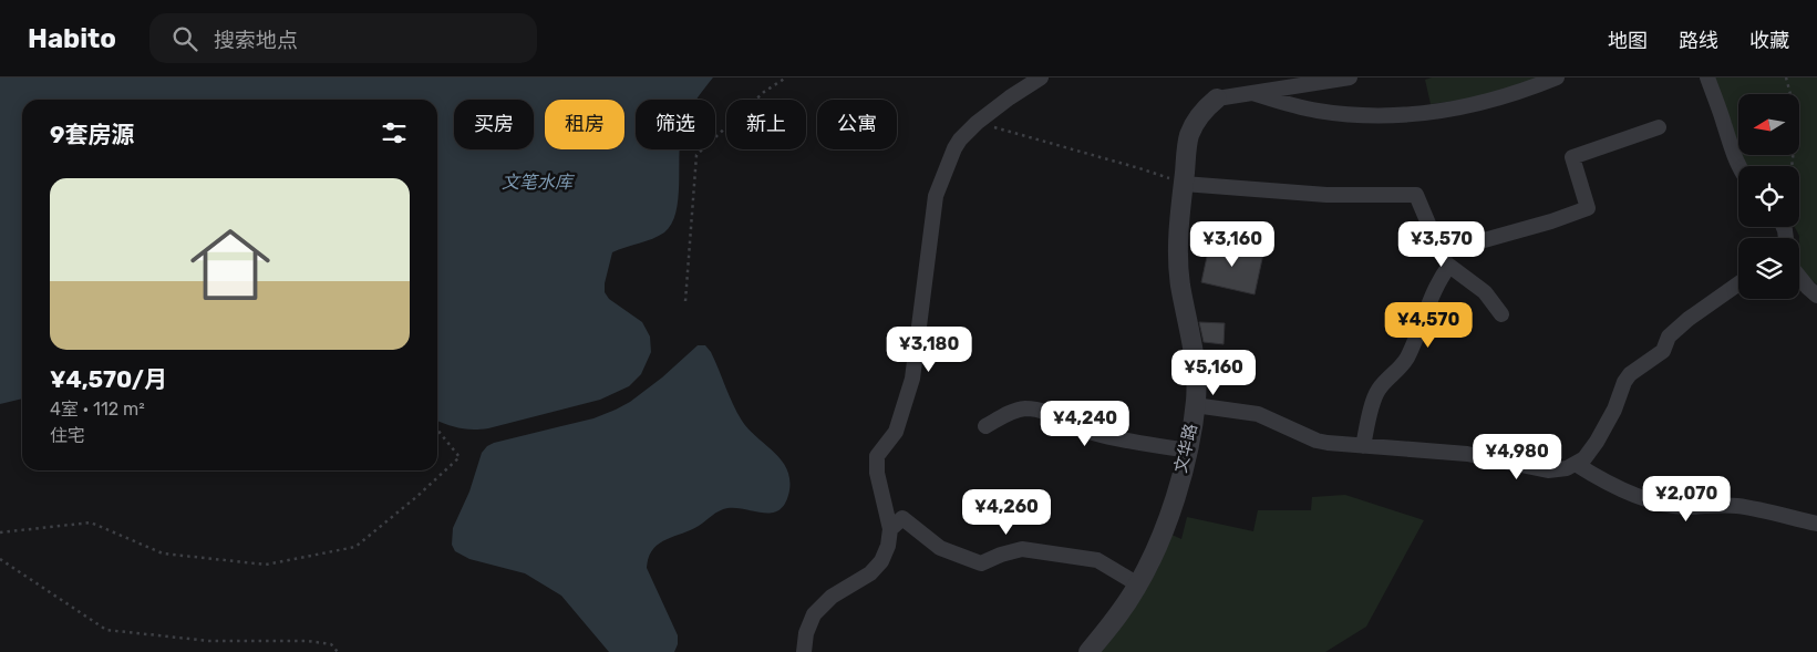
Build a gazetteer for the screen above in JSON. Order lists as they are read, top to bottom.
{
  "streets": {
    "street": ["文华路"]
  },
  "water": ["文笔水库"],
  "north": "left",
  "page": {
    "header": "Habito",
    "search": "搜索地点",
    "nav": ["地图", "路线", "收藏"],
    "chip": [
      "买房",
      "租房",
      "筛选",
      "新上",
      "公寓"
    ],
    "heading": "9套房源",
    "list": [
      {
        "name": "¥4,570/月",
        "note": "4室 · 112 m² · 住宅"
      }
    ],
    "price": [
      "¥3,160",
      "¥3,570",
      "¥4,570",
      "¥3,180",
      "¥5,160",
      "¥4,240",
      "¥4,980",
      "¥2,070",
      "¥4,260"
    ]
  }
}
